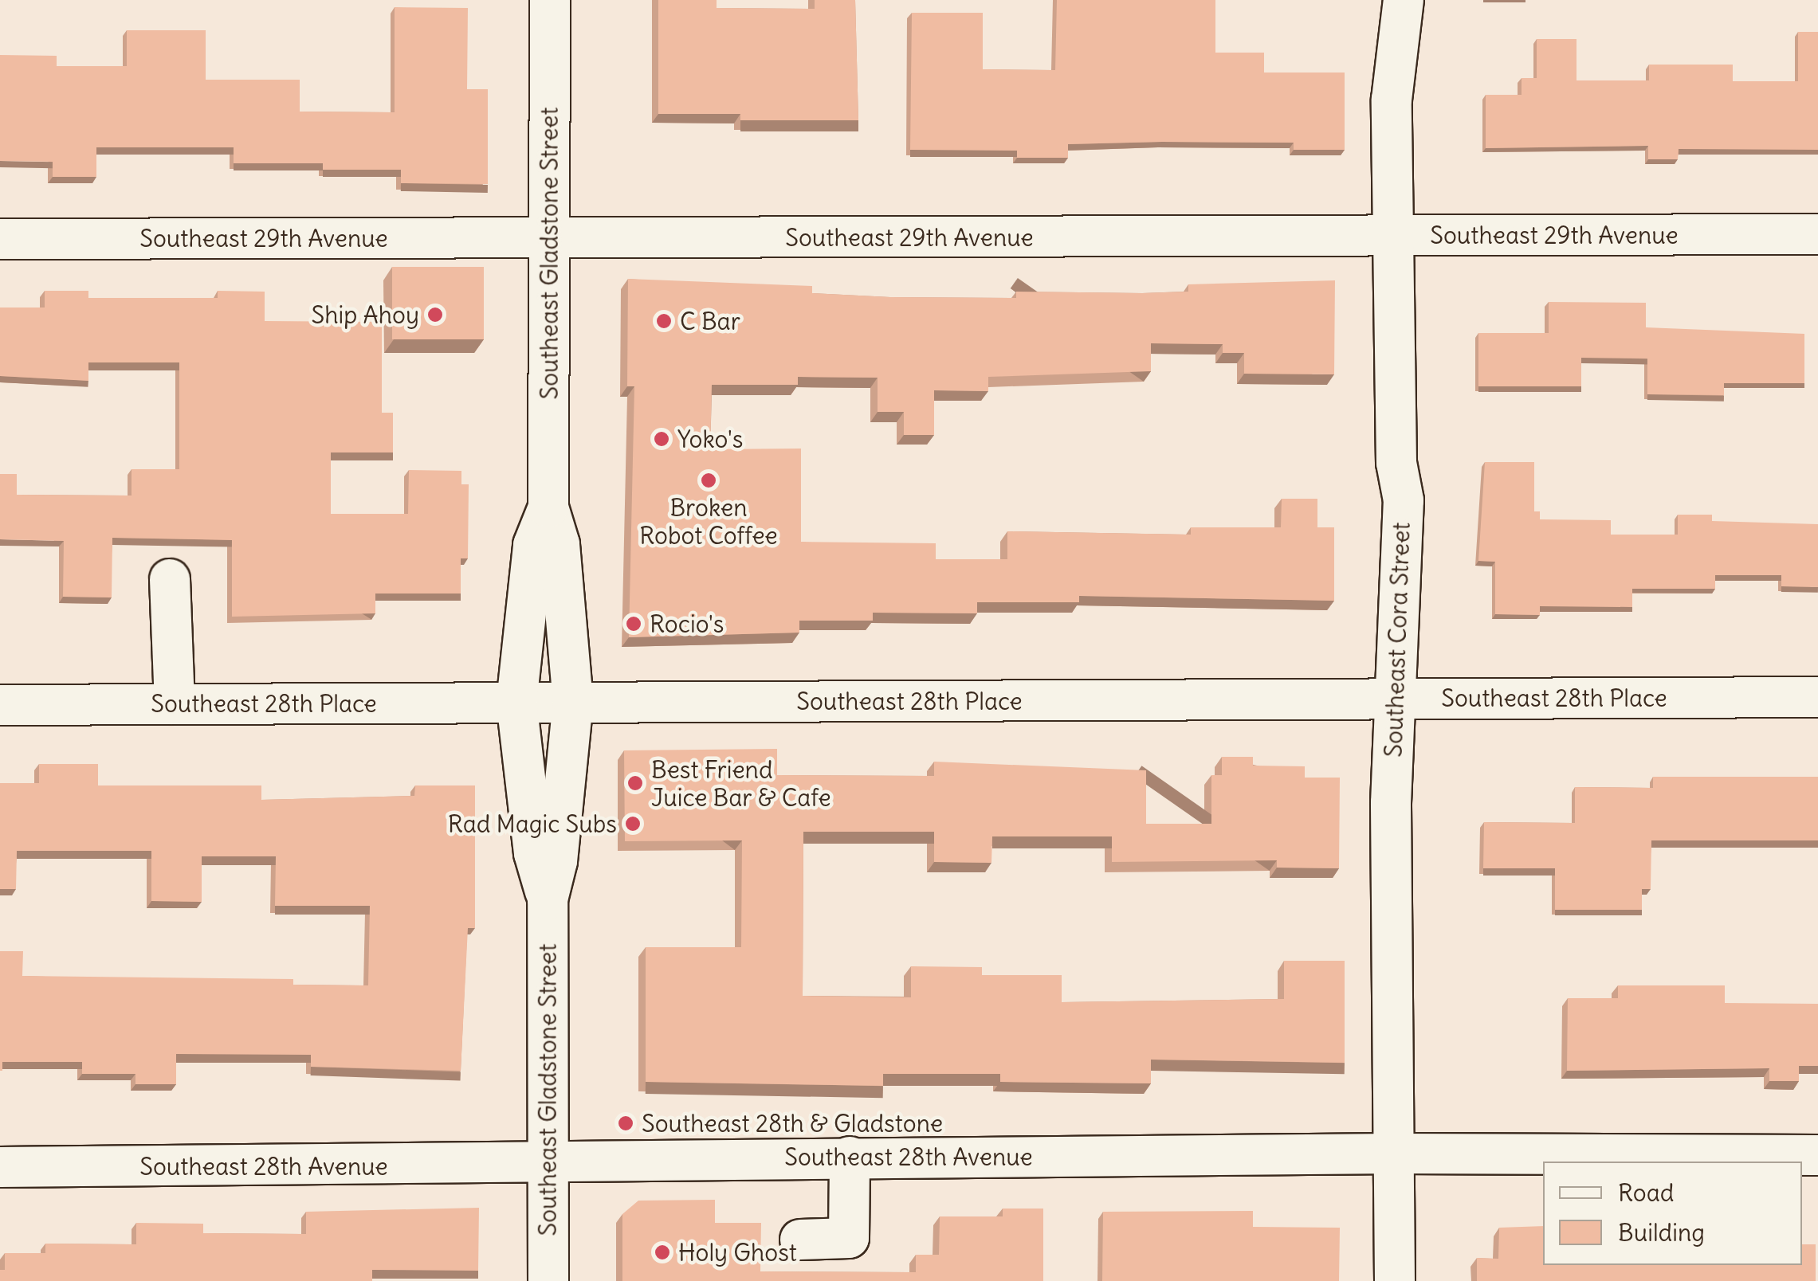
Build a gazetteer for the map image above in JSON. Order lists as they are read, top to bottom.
{
  "streets": {
    "street": [
      "Southeast 29th Avenue",
      "Southeast Gladstone Street",
      "Southeast Cora Street",
      "Southeast 28th Place",
      "Southeast 28th Avenue"
    ]
  },
  "crossings": [
    ["Southeast 29th Avenue", "Southeast Gladstone Street"],
    ["Southeast 29th Avenue", "Southeast Cora Street"],
    ["Southeast Gladstone Street", "Southeast 28th Place"],
    ["Southeast Gladstone Street", "Southeast 28th Avenue"],
    ["Southeast Cora Street", "Southeast 28th Place"],
    ["Southeast Cora Street", "Southeast 28th Avenue"]
  ],
  "places": [
    "Ship Ahoy",
    "C Bar",
    "Yoko's",
    "Broken Robot Coffee",
    "Rocio's",
    "Best Friend Juice Bar & Cafe",
    "Rad Magic Subs",
    "Southeast 28th & Gladstone",
    "Holy Ghost"
  ],
  "legend": ["Road", "Building"]
}
